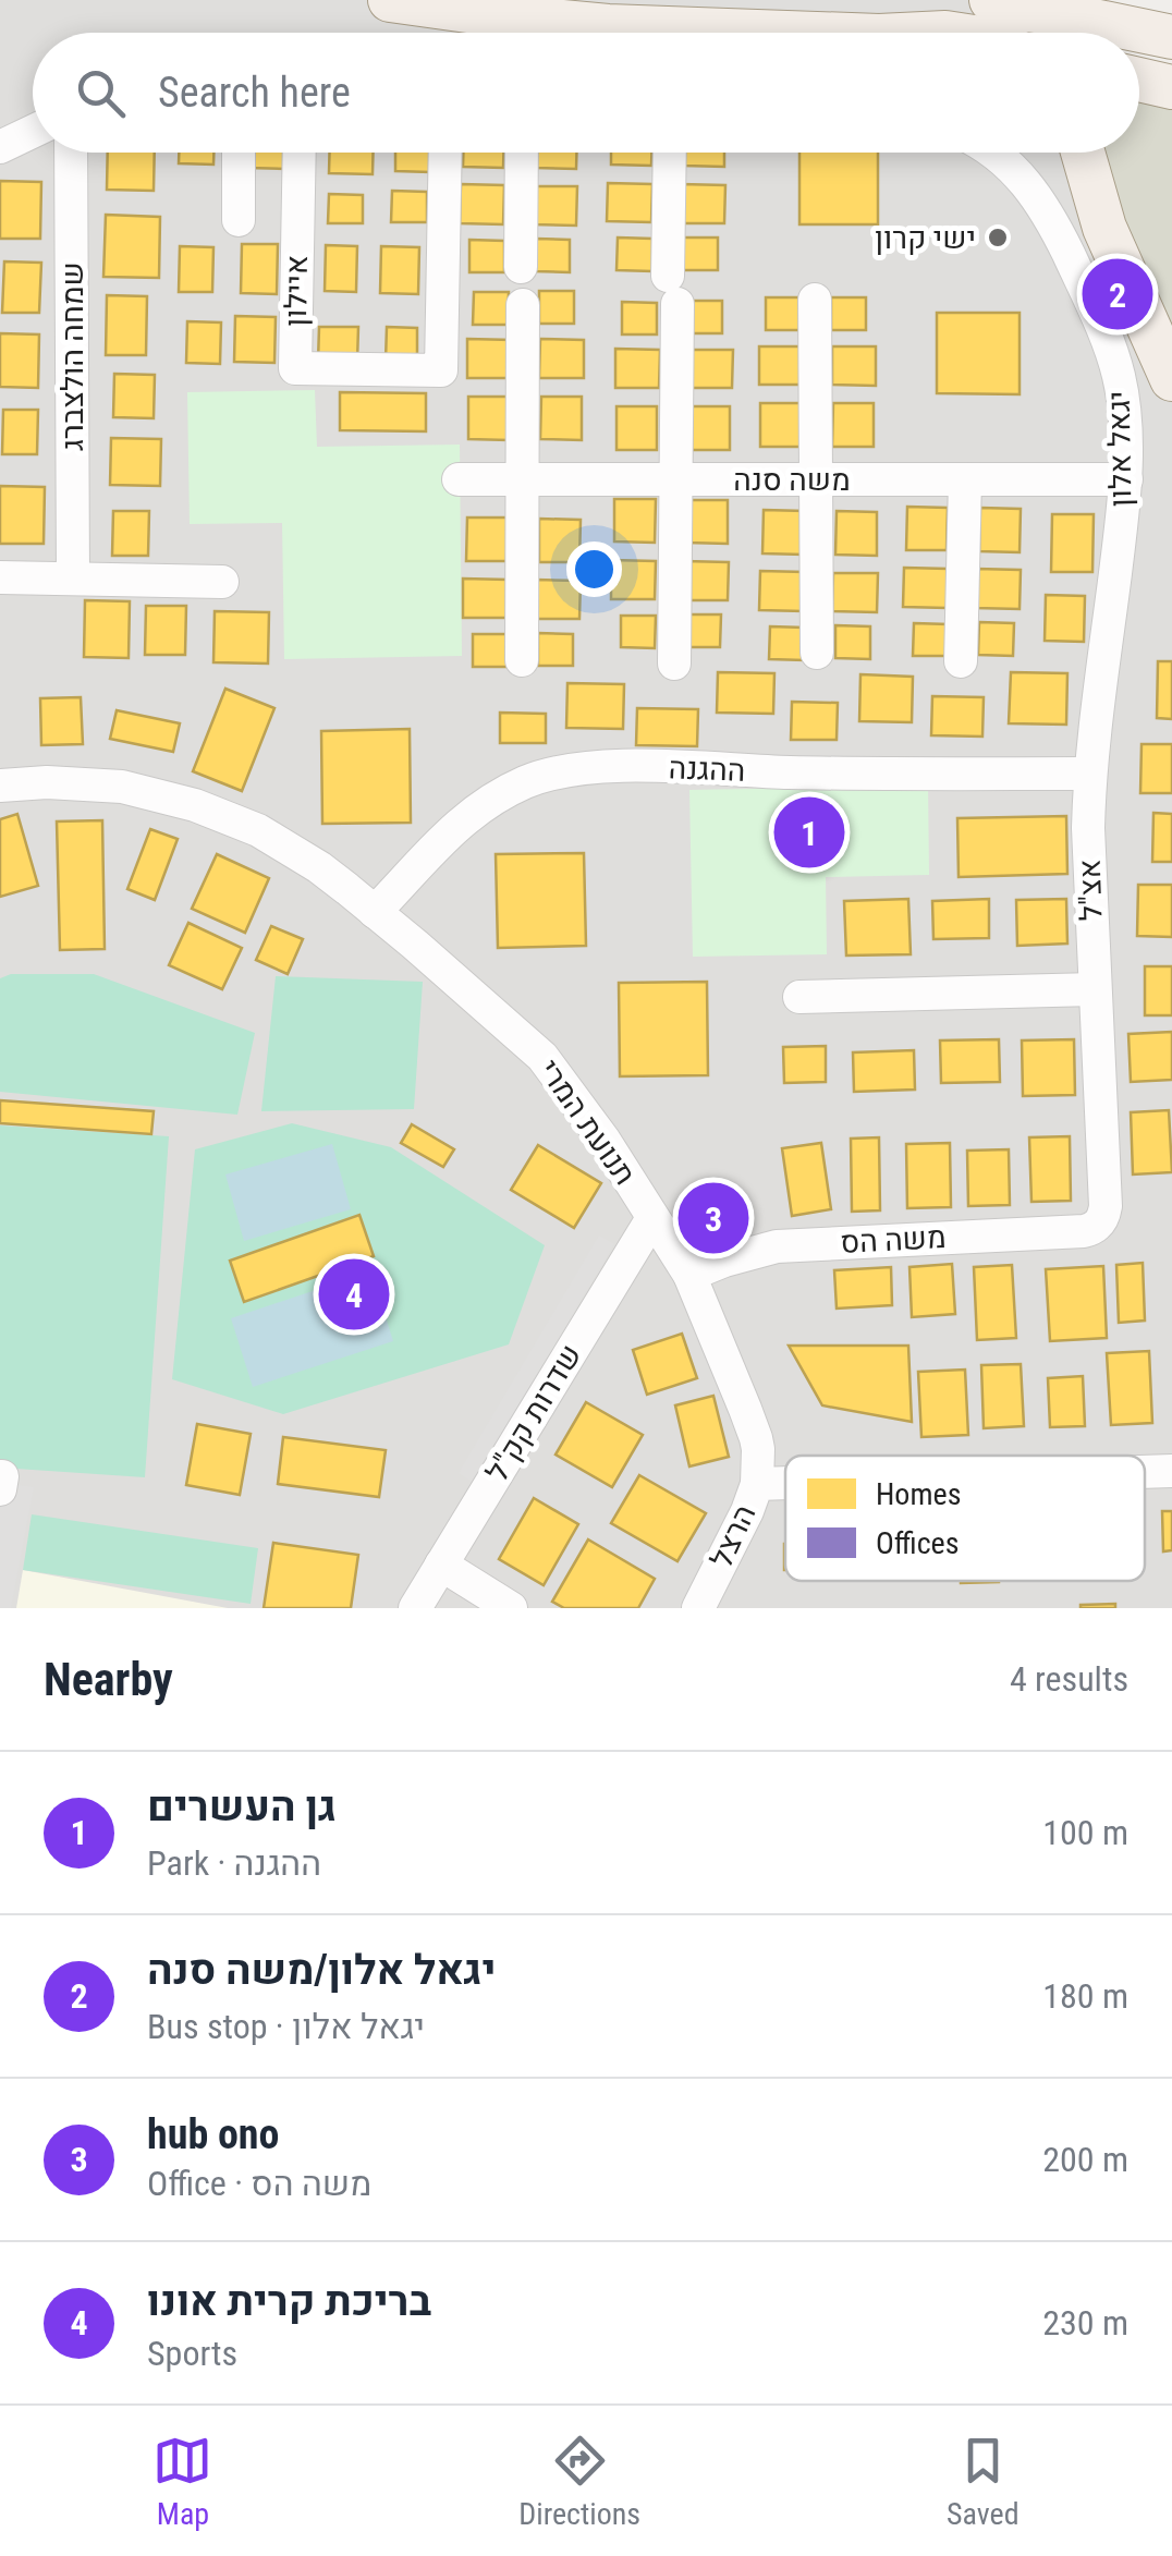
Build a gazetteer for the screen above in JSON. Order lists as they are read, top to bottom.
{
  "streets": {
    "street": [
      "איילון",
      "שמחה הולצברג",
      "יגאל אלון",
      "משה סנה",
      "ההגנה",
      "אצ\"ל",
      "תנועת המרי",
      "משה הס",
      "שדרות קק\"ל",
      "הרצל"
    ]
  },
  "crossings": [
    ["יגאל אלון", "משה סנה"],
    ["יגאל אלון", "אצ\"ל"],
    ["ההגנה", "אצ\"ל"],
    ["ההגנה", "תנועת המרי"],
    ["אצ\"ל", "משה הס"],
    ["תנועת המרי", "משה הס"],
    ["תנועת המרי", "שדרות קק\"ל"],
    ["תנועת המרי", "הרצל"]
  ],
  "places": ["ישי קרון"],
  "legend": ["Homes", "Offices"],
  "page": {
    "search": "Search here",
    "pins": [
      "2",
      "1",
      "3",
      "4"
    ],
    "heading": ["Nearby", "4 results"],
    "list": [
      {
        "mark": "1",
        "name": "גן העשרים",
        "note": "Park · ההגנה",
        "value": "100 m"
      },
      {
        "mark": "2",
        "name": "יגאל אלון/משה סנה",
        "note": "Bus stop · יגאל אלון",
        "value": "180 m"
      },
      {
        "mark": "3",
        "name": "hub ono",
        "note": "Office · משה הס",
        "value": "200 m"
      },
      {
        "mark": "4",
        "name": "בריכת קרית אונו",
        "note": "Sports",
        "value": "230 m"
      }
    ],
    "nav": ["Map", "Directions", "Saved"]
  }
}
